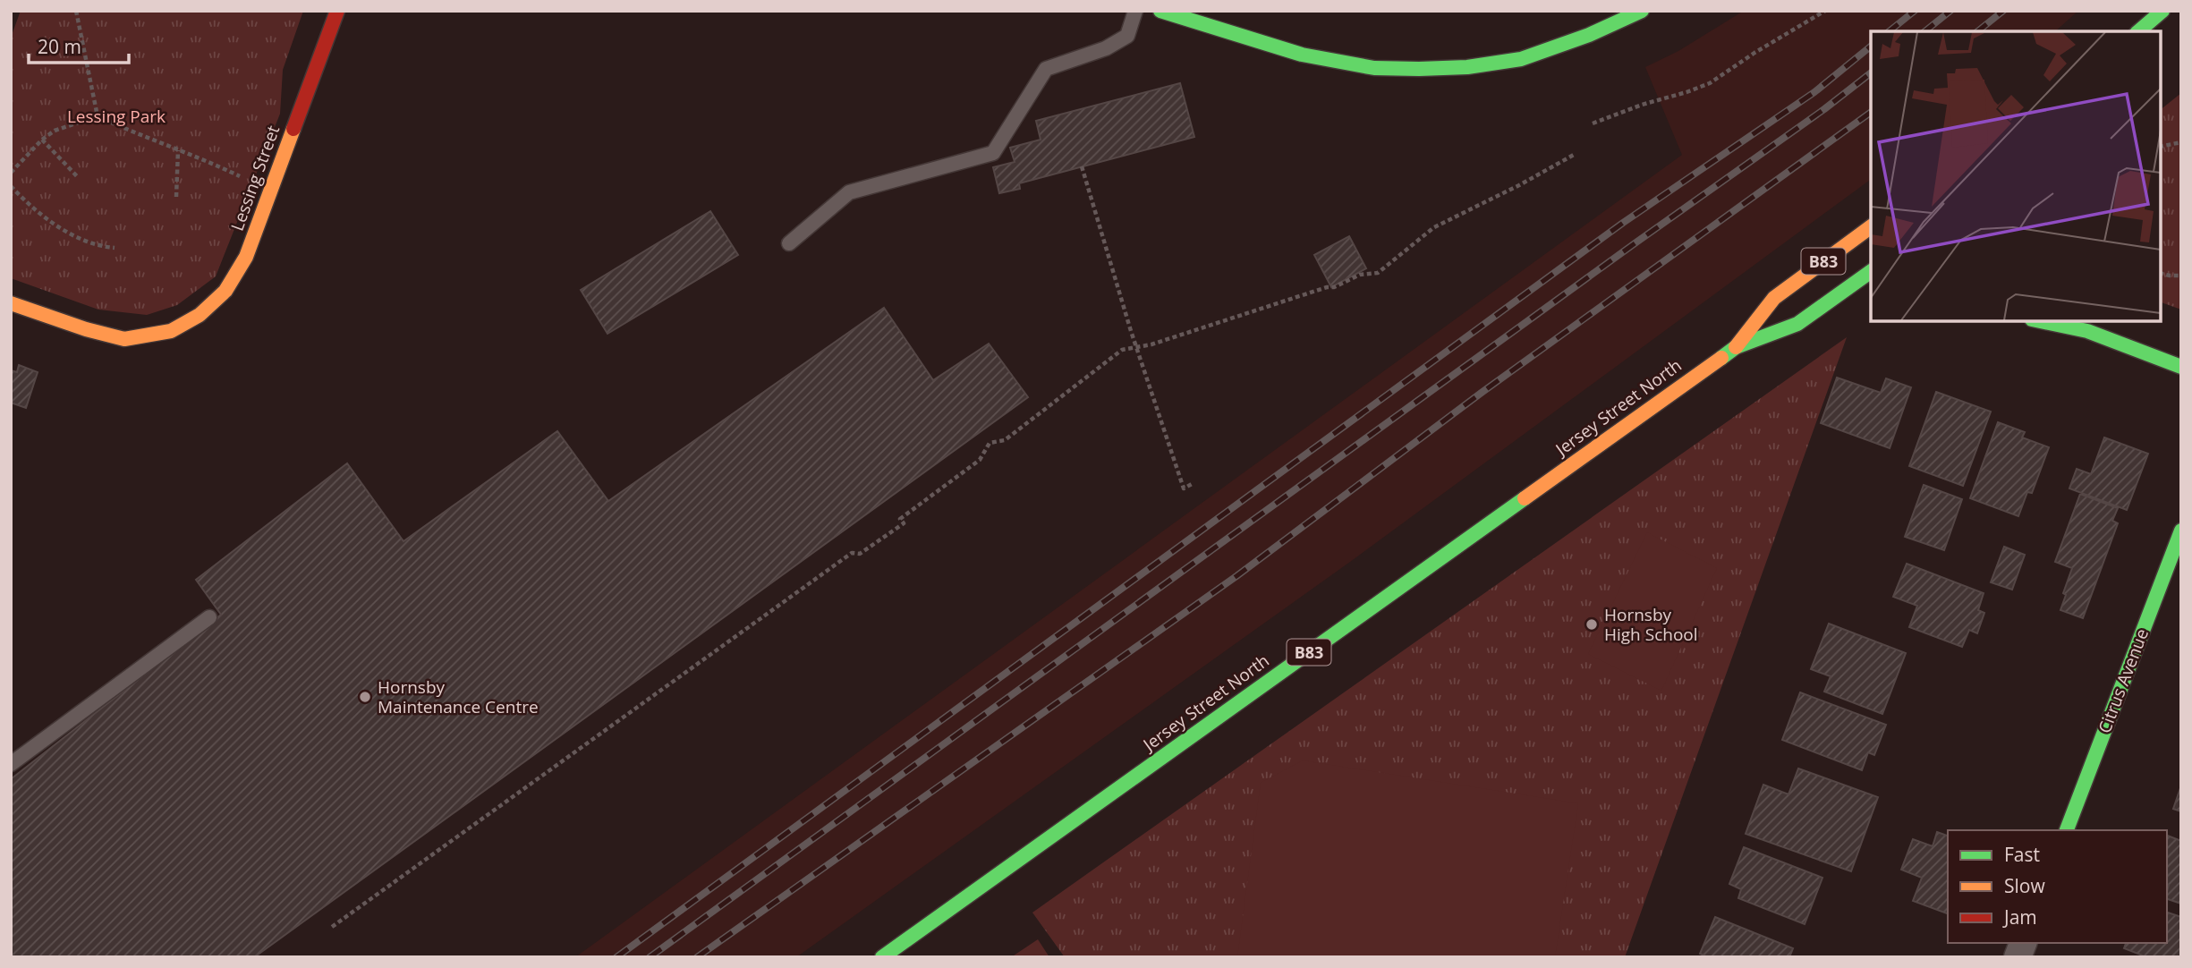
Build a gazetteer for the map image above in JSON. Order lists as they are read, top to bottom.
{
  "streets": {
    "street": [
      "Lessing Street",
      "B83",
      "Jersey Street North",
      "Citrus Avenue"
    ]
  },
  "parks": ["Lessing Park"],
  "places": ["Hornsby High School", "Hornsby Maintenance Centre"],
  "legend": ["Fast", "Slow", "Jam"],
  "scale_bar": "20 m"
}
